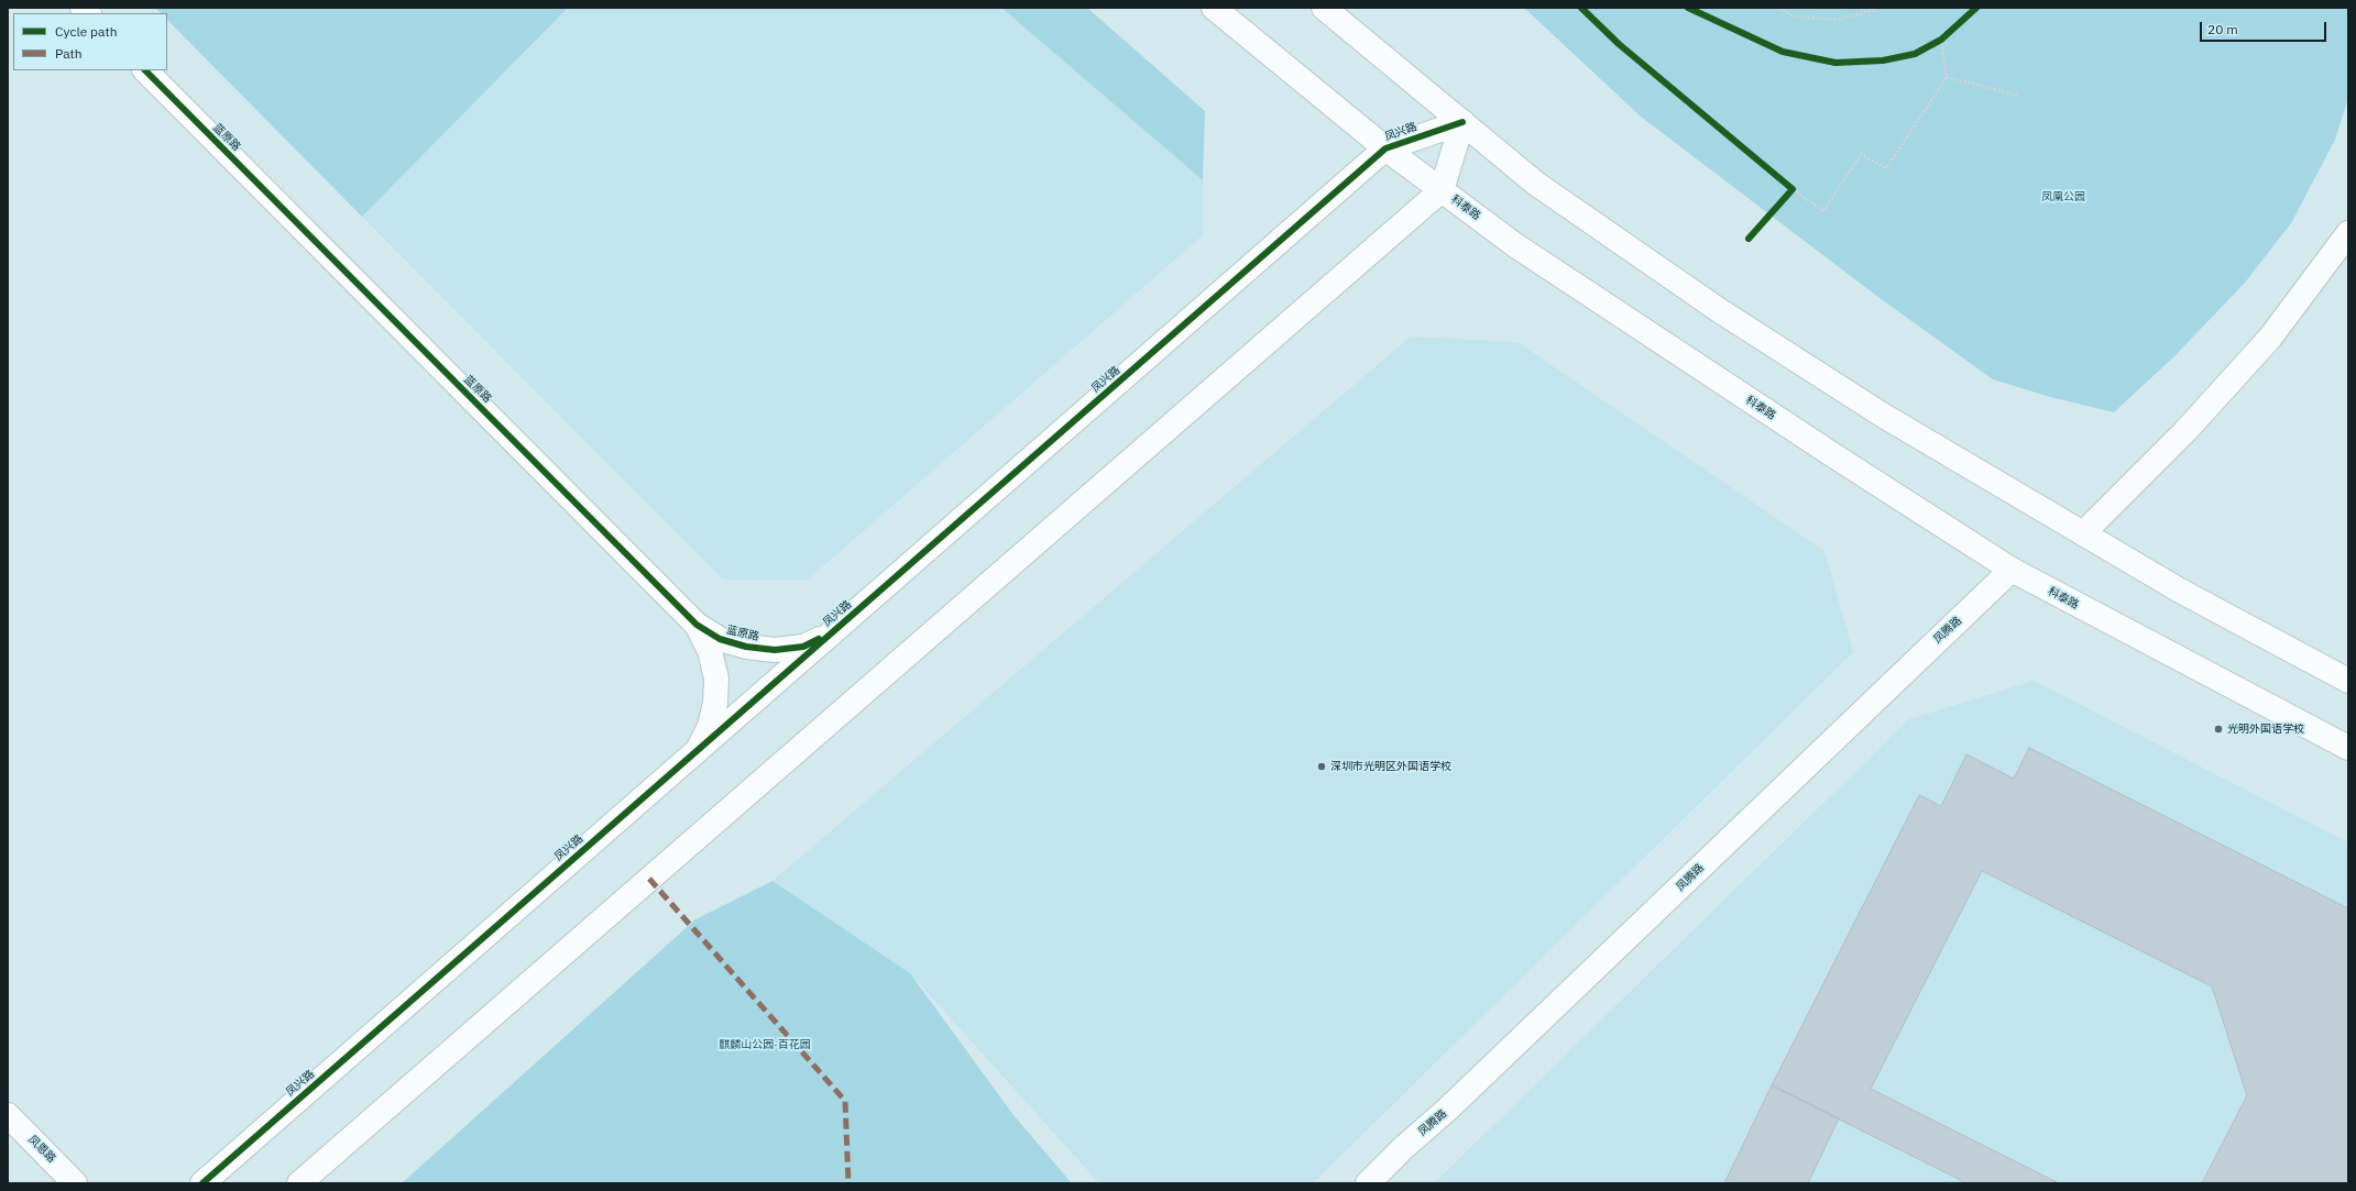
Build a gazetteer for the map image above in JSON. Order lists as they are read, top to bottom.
{
  "streets": {
    "street": [
      "凤兴路",
      "蓝原路",
      "科泰路",
      "凤腾路",
      "凤恩路"
    ]
  },
  "crossings": [
    ["凤兴路", "蓝原路"],
    ["凤兴路", "科泰路"],
    ["科泰路", "凤腾路"]
  ],
  "parks": ["凤凰公园", "麒麟山公园·百花园"],
  "places": ["光明外国语学校", "深圳市光明区外国语学校"],
  "legend": ["Cycle path", "Path"],
  "scale_bar": "20 m"
}
